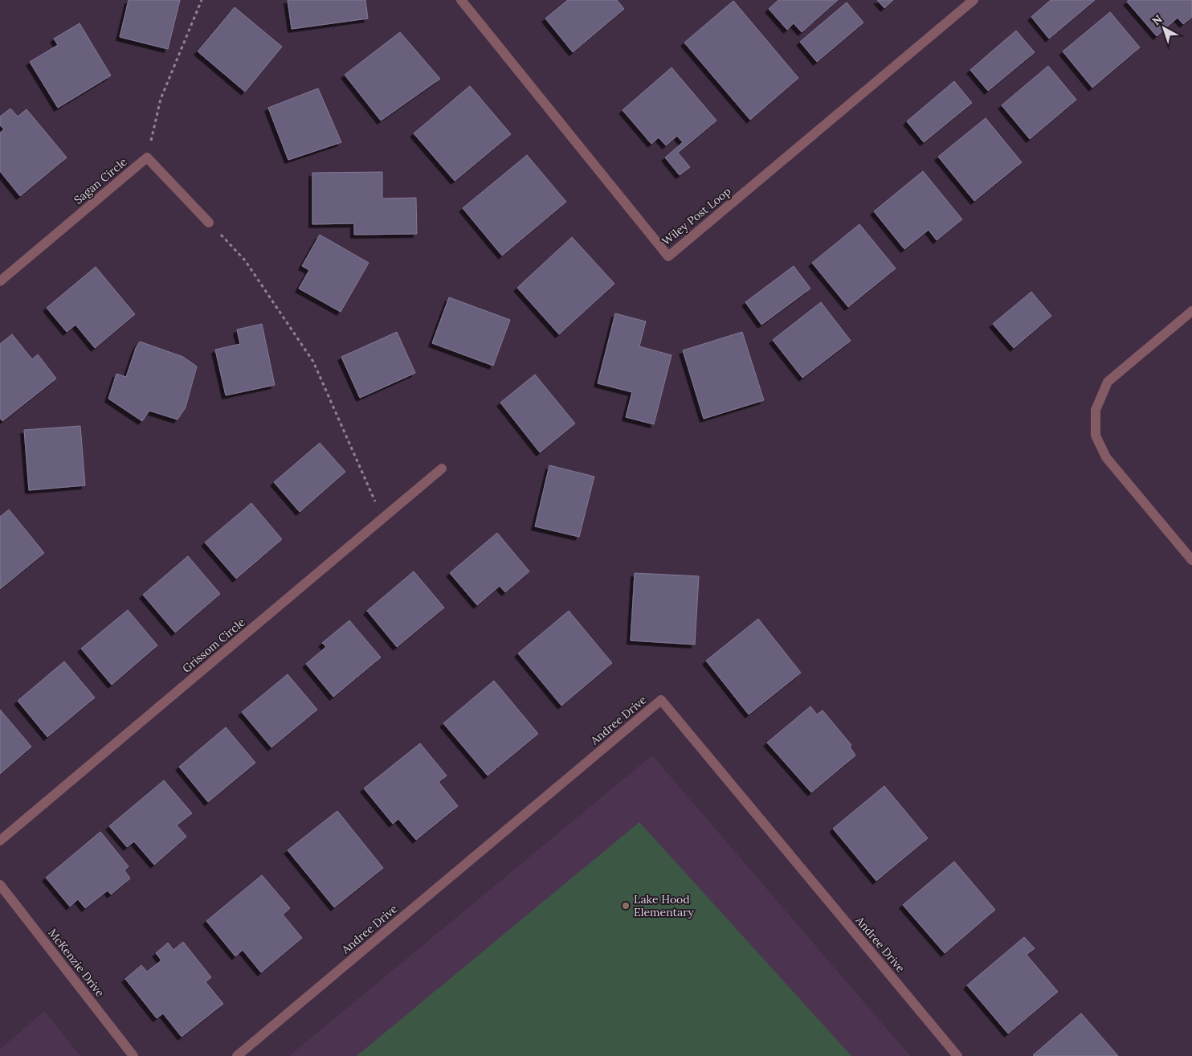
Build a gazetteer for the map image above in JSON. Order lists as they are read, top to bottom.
{
  "streets": {
    "street": [
      "Sagan Circle",
      "Wiley Post Loop",
      "Grissom Circle",
      "Andree Drive",
      "McKenzie Drive"
    ]
  },
  "places": ["Lake Hood Elementary"],
  "north": "top left"
}
